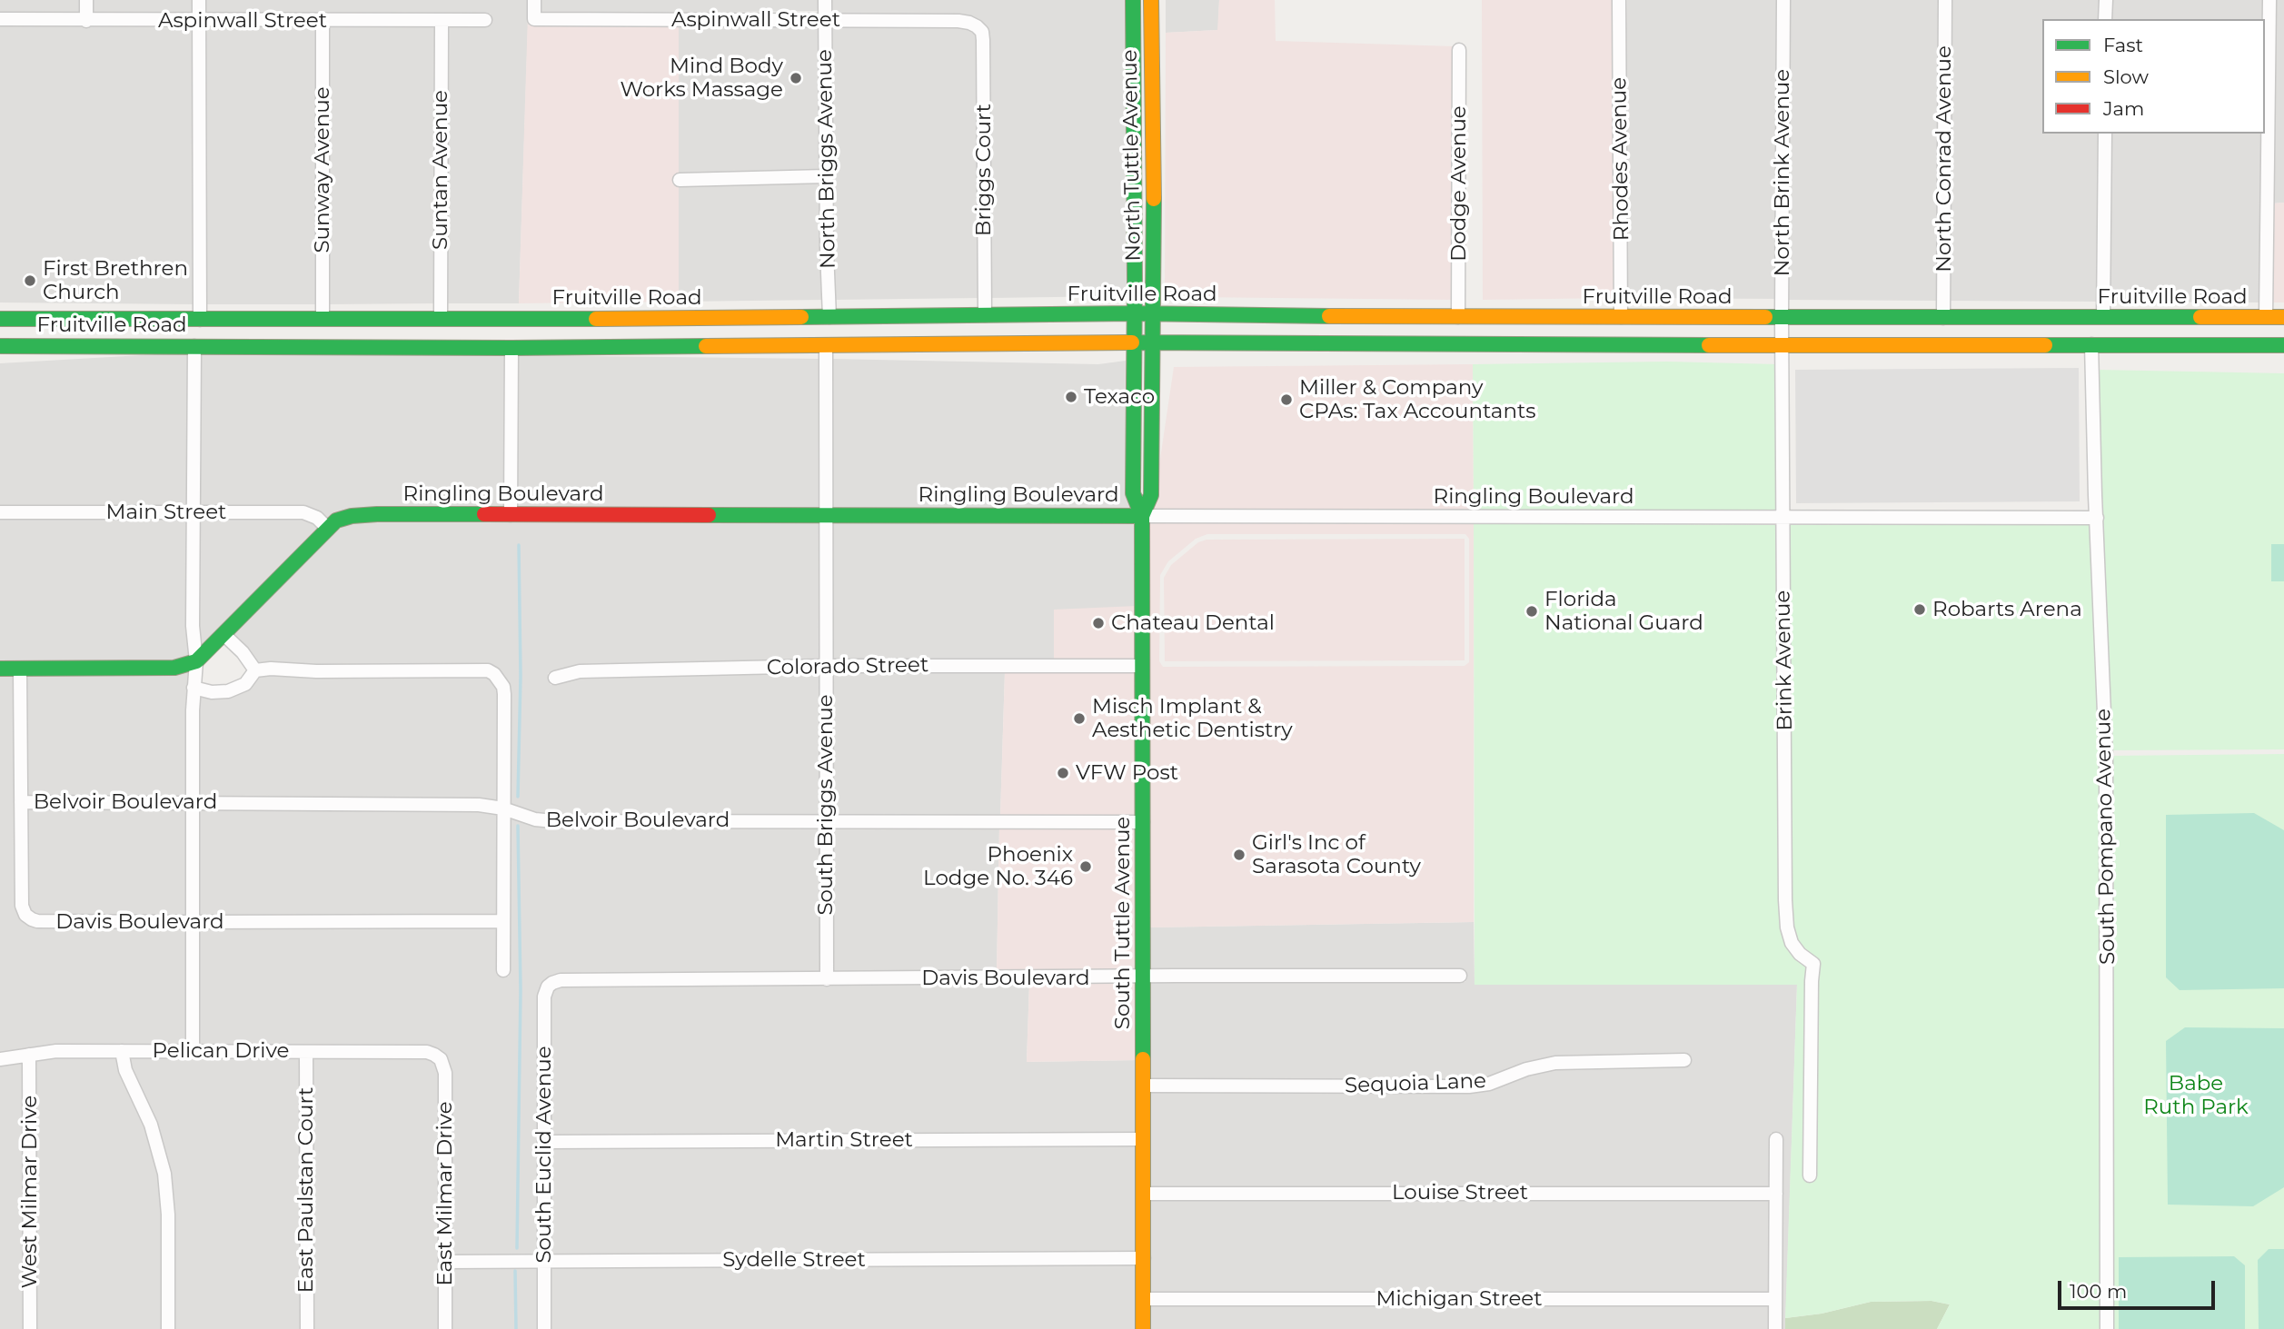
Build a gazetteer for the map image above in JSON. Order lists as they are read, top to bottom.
{
  "streets": {
    "main road": [
      "North Tuttle Avenue",
      "Fruitville Road",
      "Ringling Boulevard",
      "South Tuttle Avenue"
    ],
    "street": [
      "Aspinwall Street",
      "North Briggs Avenue",
      "Rhodes Avenue",
      "North Conrad Avenue",
      "Sunway Avenue",
      "Suntan Avenue",
      "Briggs Court",
      "North Brink Avenue",
      "Dodge Avenue",
      "Main Street",
      "Brink Avenue",
      "Colorado Street",
      "Belvoir Boulevard",
      "South Briggs Avenue",
      "South Pompano Avenue",
      "Davis Boulevard",
      "Pelican Drive",
      "Sequoia Lane",
      "Martin Street",
      "South Euclid Avenue",
      "East Paulstan Court",
      "West Milmar Drive",
      "Louise Street",
      "East Milmar Drive",
      "Sydelle Street",
      "Michigan Street"
    ]
  },
  "crossings": [
    ["Aspinwall Street", "North Briggs Avenue"],
    ["Aspinwall Street", "Sunway Avenue"],
    ["Aspinwall Street", "Suntan Avenue"],
    ["Aspinwall Street", "Briggs Court"],
    ["North Tuttle Avenue", "Fruitville Road"],
    ["North Tuttle Avenue", "Ringling Boulevard"],
    ["North Tuttle Avenue", "South Tuttle Avenue"],
    ["North Briggs Avenue", "Fruitville Road"],
    ["Rhodes Avenue", "Fruitville Road"],
    ["North Conrad Avenue", "Fruitville Road"],
    ["Sunway Avenue", "Fruitville Road"],
    ["Suntan Avenue", "Fruitville Road"],
    ["Briggs Court", "Fruitville Road"],
    ["North Brink Avenue", "Fruitville Road"],
    ["North Brink Avenue", "Brink Avenue"],
    ["Dodge Avenue", "Fruitville Road"],
    ["Fruitville Road", "Brink Avenue"],
    ["Fruitville Road", "South Pompano Avenue"],
    ["Ringling Boulevard", "Main Street"],
    ["Ringling Boulevard", "Brink Avenue"],
    ["Ringling Boulevard", "South Briggs Avenue"],
    ["Ringling Boulevard", "South Pompano Avenue"],
    ["Ringling Boulevard", "South Tuttle Avenue"],
    ["Colorado Street", "South Briggs Avenue"],
    ["Colorado Street", "South Tuttle Avenue"],
    ["Belvoir Boulevard", "South Briggs Avenue"],
    ["Belvoir Boulevard", "Davis Boulevard"],
    ["Belvoir Boulevard", "South Tuttle Avenue"],
    ["South Briggs Avenue", "Davis Boulevard"],
    ["Davis Boulevard", "South Tuttle Avenue"],
    ["Davis Boulevard", "South Euclid Avenue"],
    ["South Tuttle Avenue", "Sequoia Lane"],
    ["South Tuttle Avenue", "Martin Street"],
    ["South Tuttle Avenue", "Louise Street"],
    ["South Tuttle Avenue", "Sydelle Street"],
    ["South Tuttle Avenue", "Michigan Street"],
    ["Pelican Drive", "East Paulstan Court"],
    ["Pelican Drive", "West Milmar Drive"],
    ["Pelican Drive", "East Milmar Drive"],
    ["Martin Street", "South Euclid Avenue"],
    ["South Euclid Avenue", "Sydelle Street"],
    ["East Milmar Drive", "Sydelle Street"]
  ],
  "parks": ["Babe Ruth Park"],
  "places": [
    "Mind Body Works Massage",
    "First Brethren Church",
    "Texaco",
    "Miller & Company CPAs: Tax Accountants",
    "Robarts Arena",
    "Florida National Guard",
    "Chateau Dental",
    "Misch Implant & Aesthetic Dentistry",
    "VFW Post",
    "Girl's Inc of Sarasota County",
    "Phoenix Lodge No. 346"
  ],
  "legend": ["Fast", "Slow", "Jam"],
  "scale_bar": "100 m"
}
